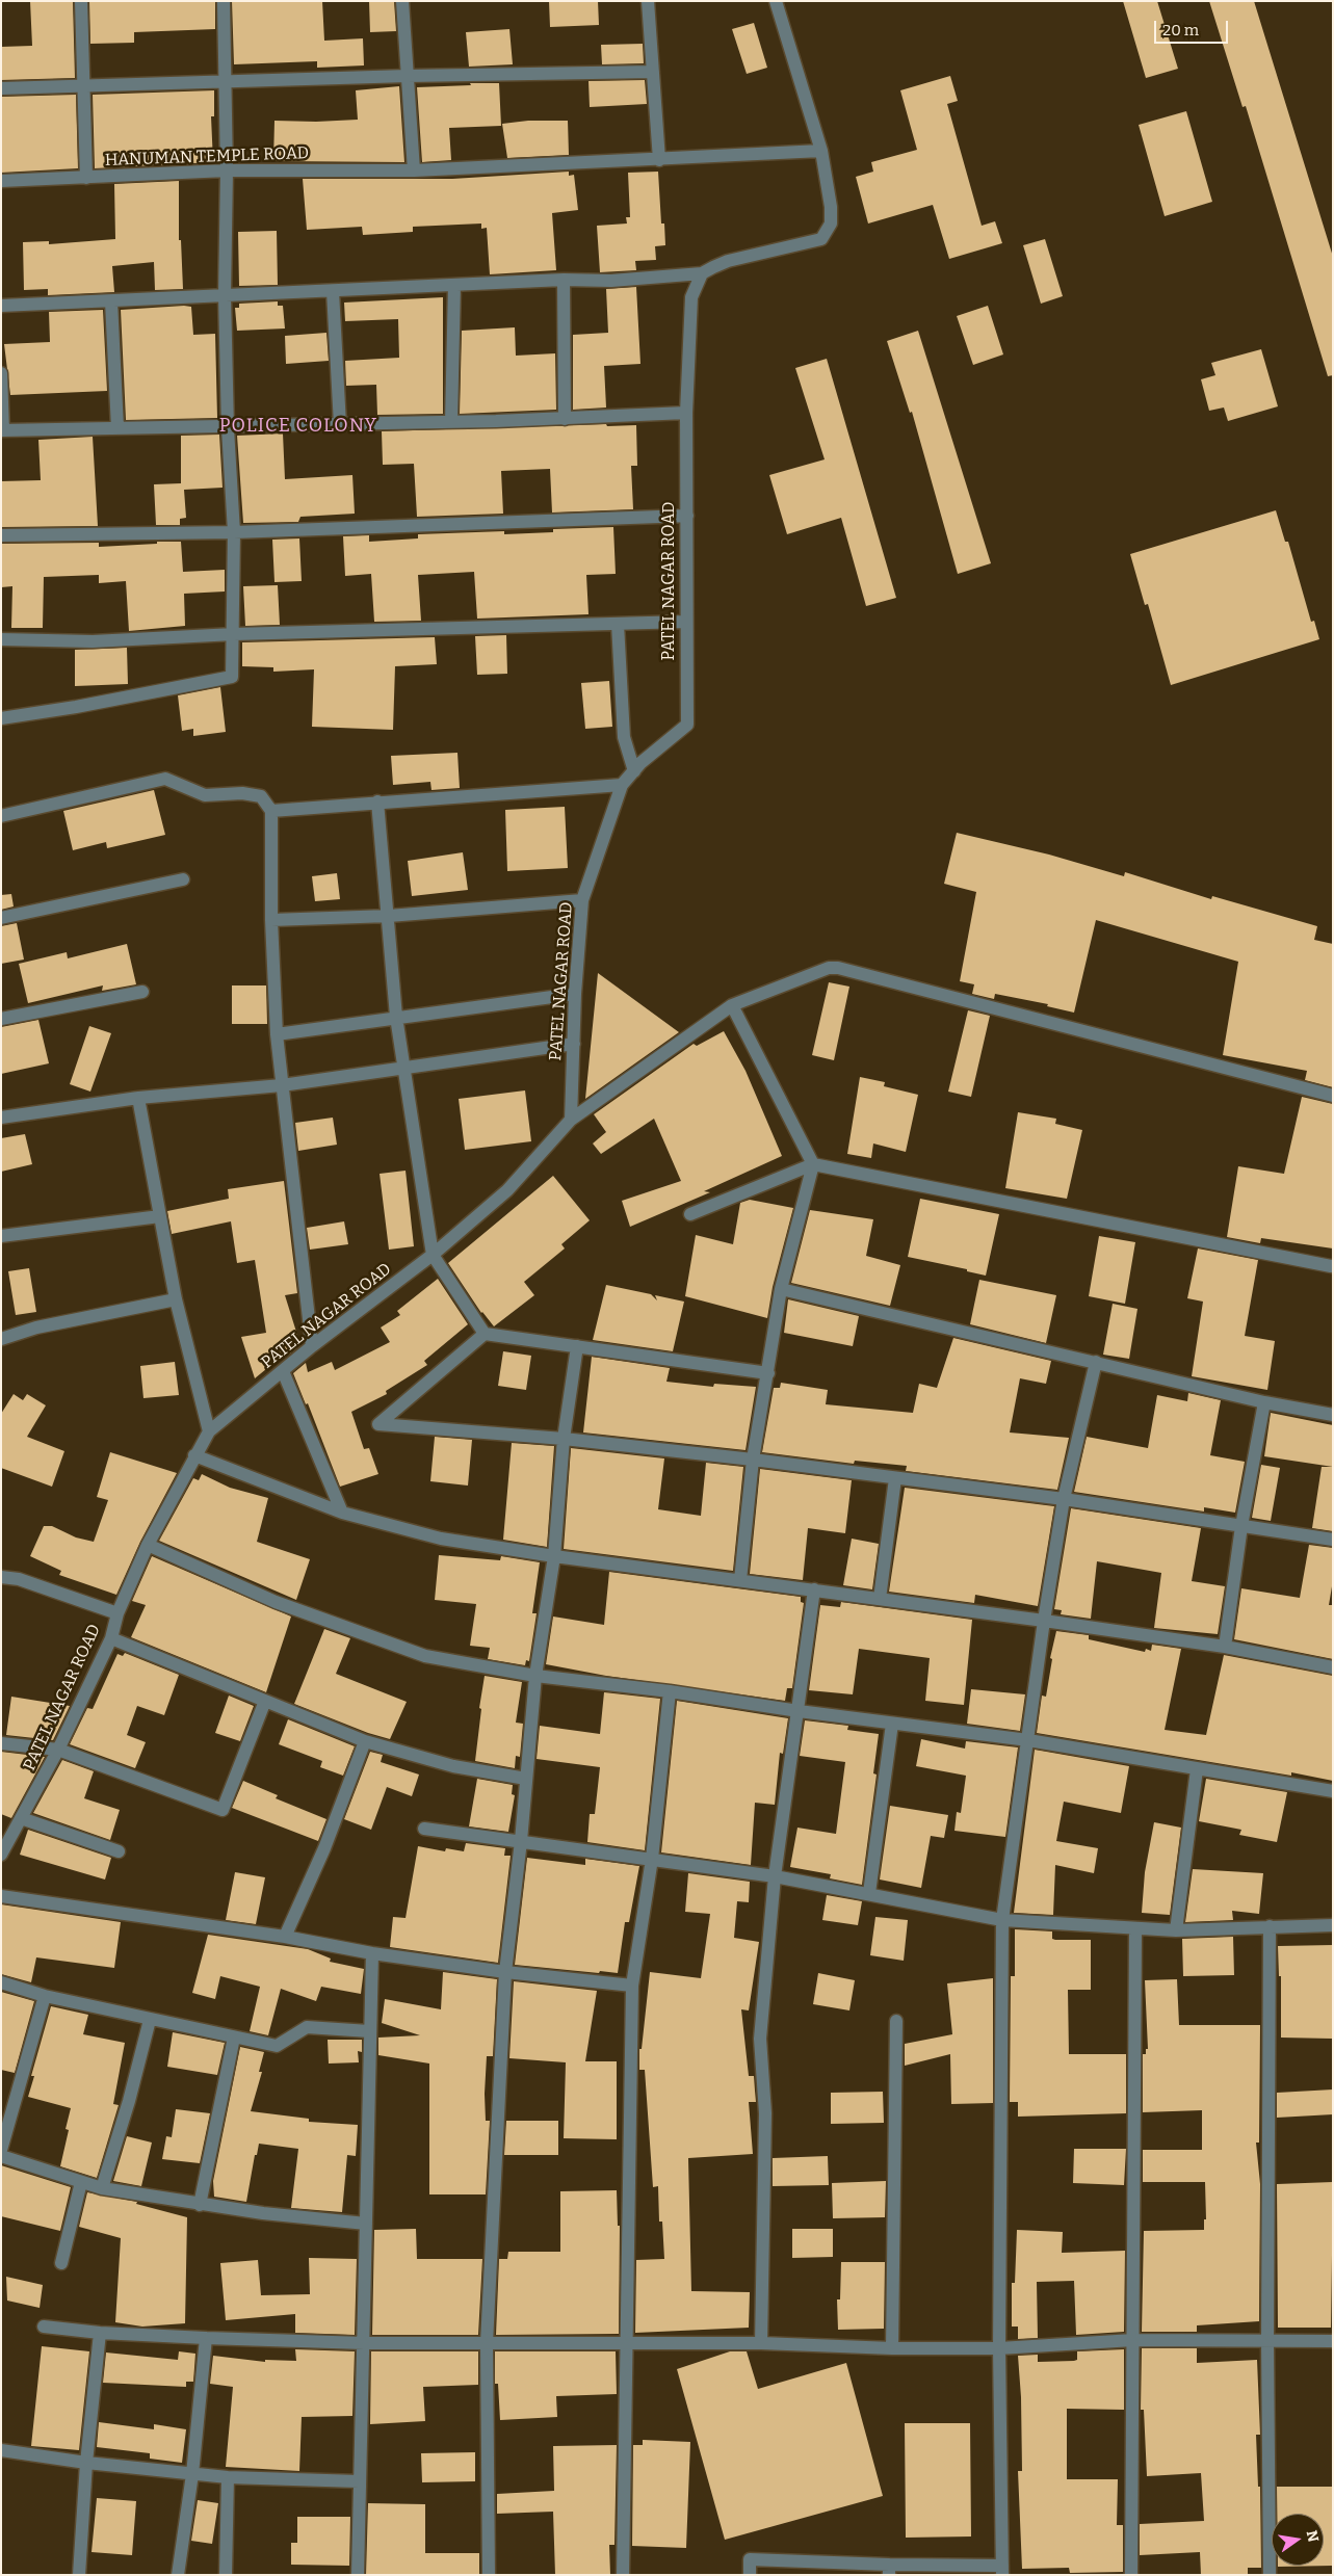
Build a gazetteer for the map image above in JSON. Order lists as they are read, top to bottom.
{
  "streets": {
    "street": ["HANUMAN TEMPLE ROAD", "PATEL NAGAR ROAD"]
  },
  "districts": ["POLICE COLONY"],
  "scale_bar": "20 m",
  "north": "right"
}
